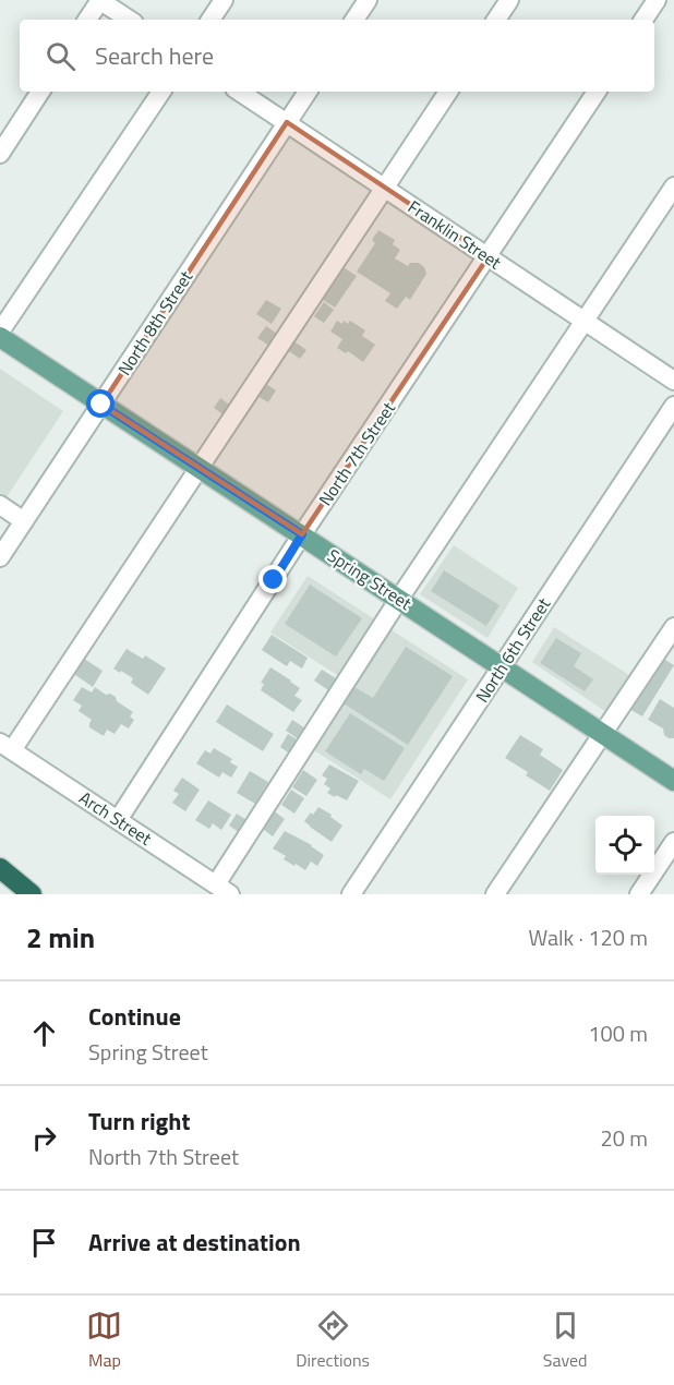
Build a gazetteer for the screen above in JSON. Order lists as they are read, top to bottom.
{
  "streets": {
    "main road": ["Spring Street"],
    "street": [
      "Franklin Street",
      "North 8th Street",
      "North 7th Street",
      "North 6th Street",
      "Arch Street"
    ]
  },
  "crossings": [
    ["Franklin Street", "North 8th Street"],
    ["Franklin Street", "North 7th Street"],
    ["North 8th Street", "Spring Street"],
    ["North 7th Street", "Spring Street"],
    ["North 7th Street", "Arch Street"],
    ["Spring Street", "North 6th Street"]
  ],
  "page": {
    "search": "Search here",
    "heading": ["2 min", "Walk · 120 m"],
    "list": [
      ["Continue", "Spring Street", "100 m"],
      ["Turn right", "North 7th Street", "20 m"],
      "Arrive at destination"
    ],
    "nav": ["Map", "Directions", "Saved"]
  }
}
